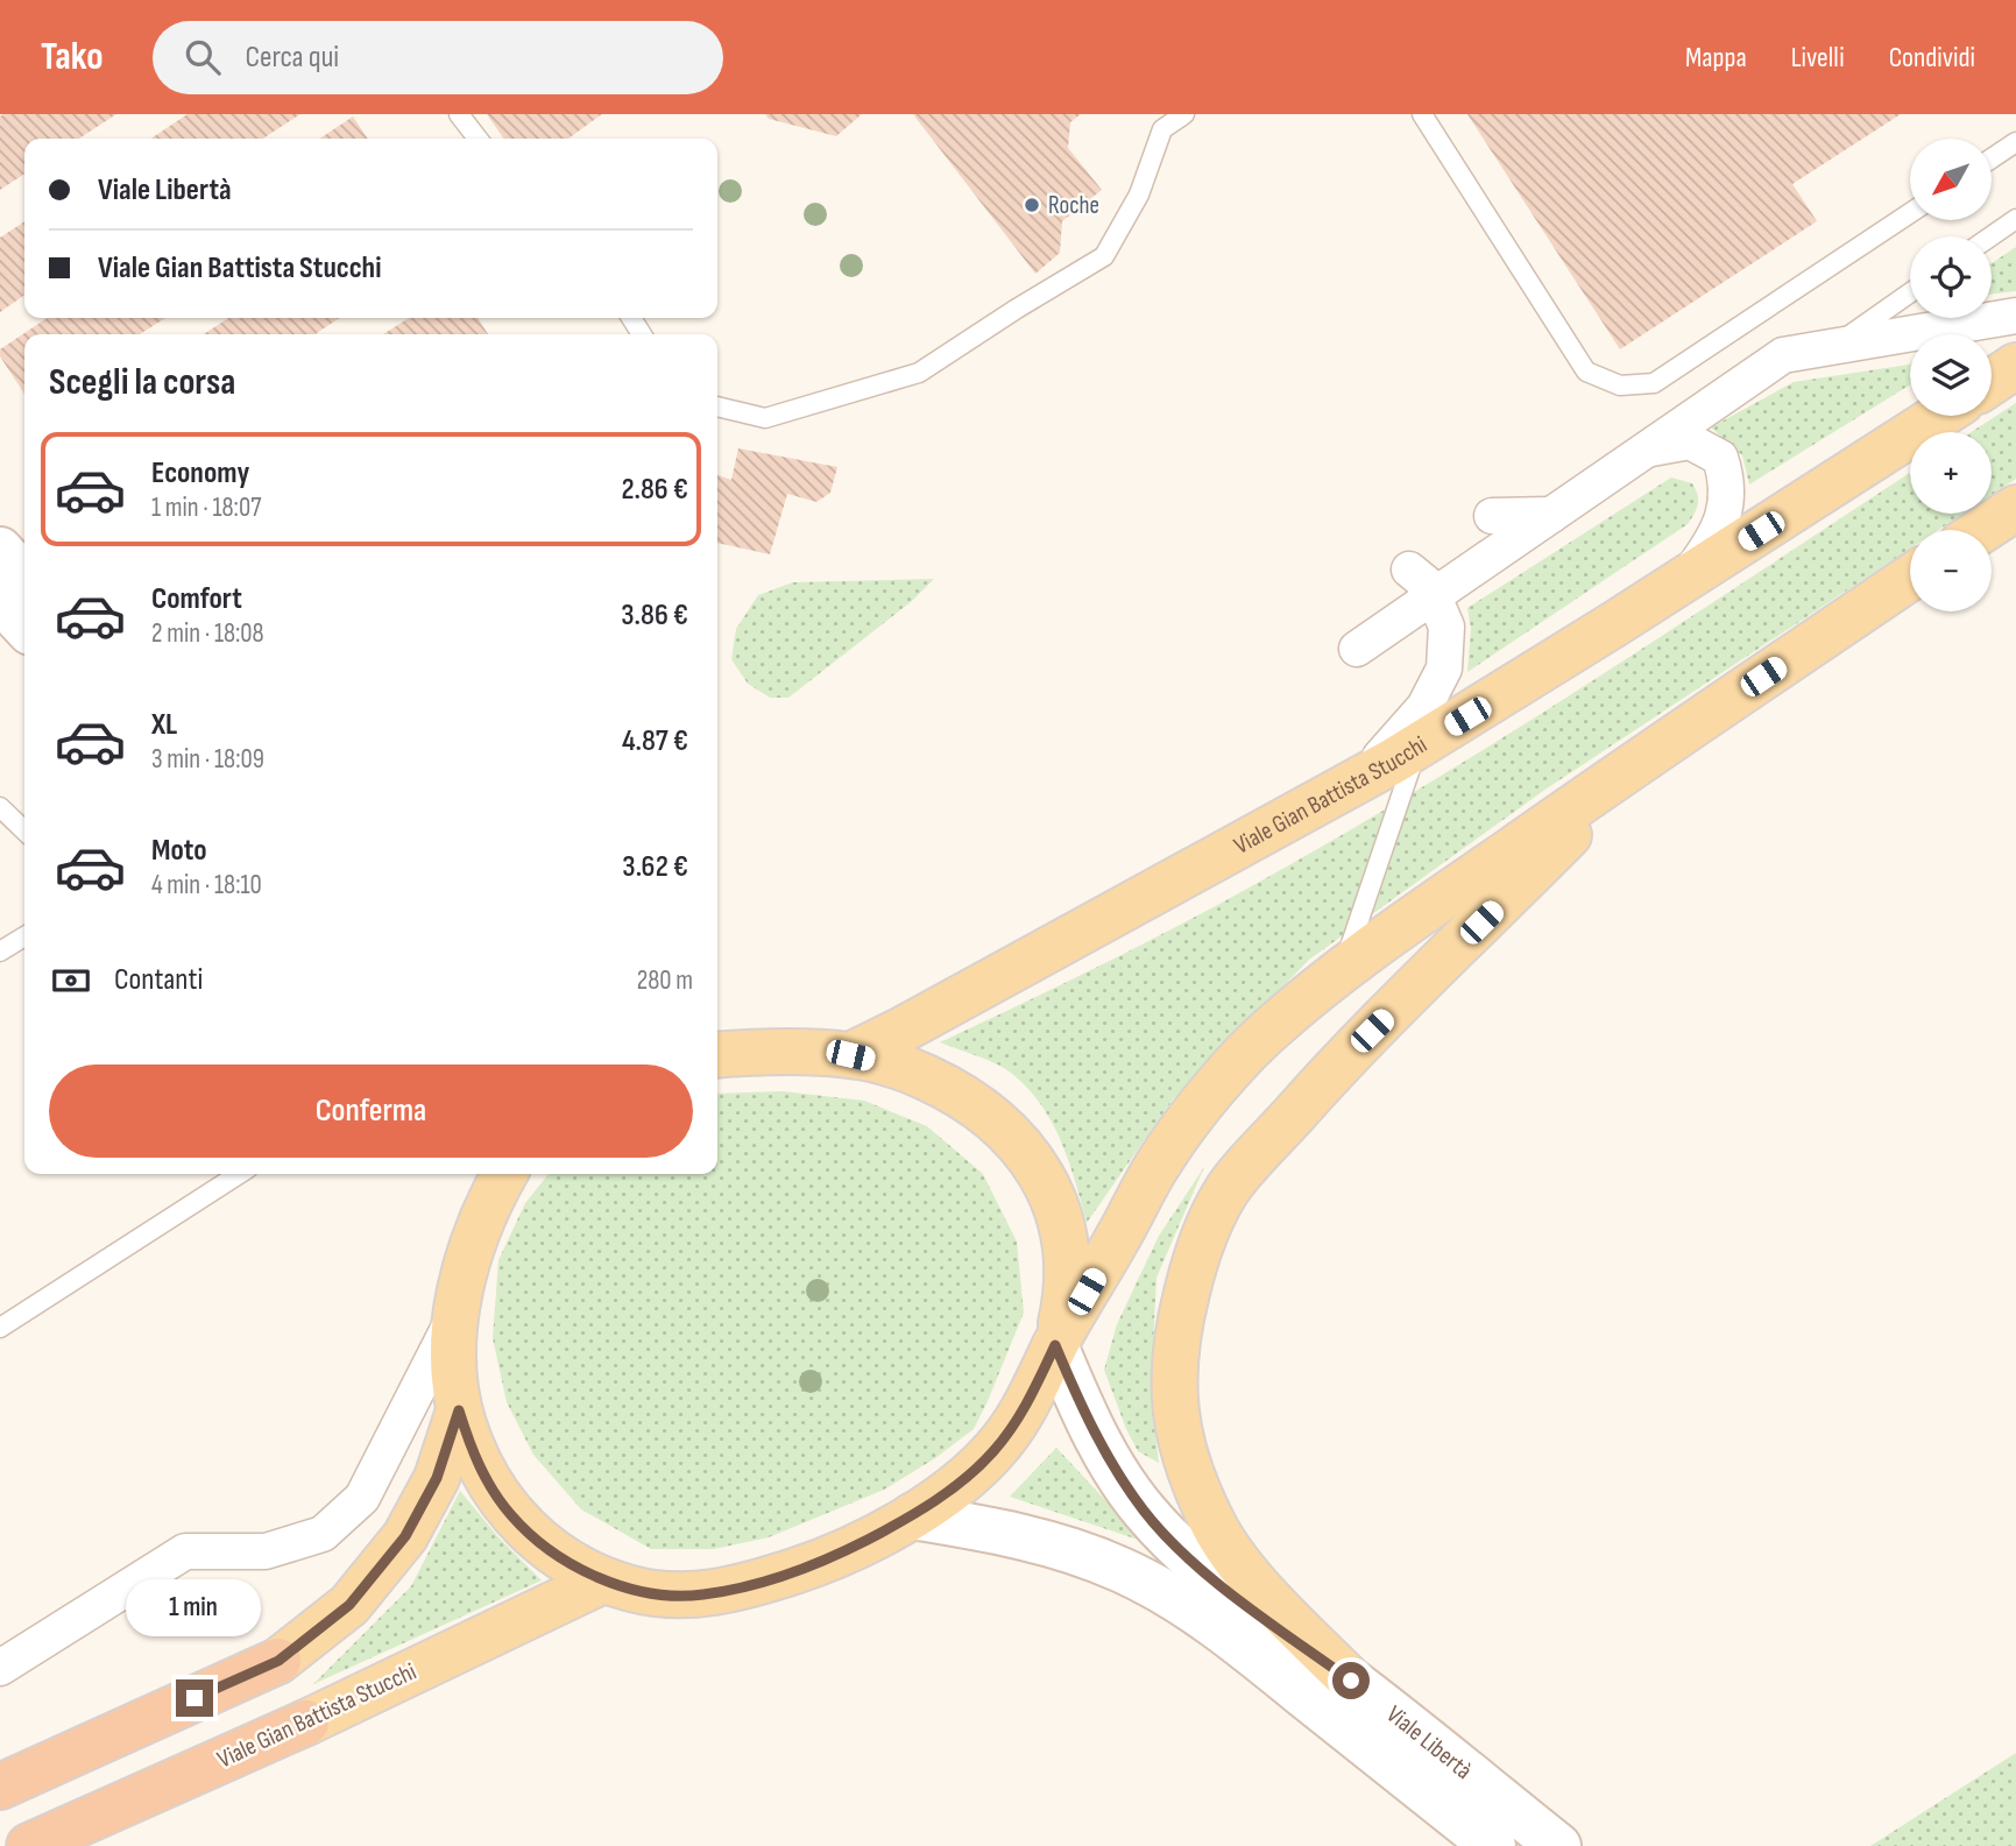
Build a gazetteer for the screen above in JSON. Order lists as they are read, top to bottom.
{
  "streets": {
    "highway": ["Viale Gian Battista Stucchi"],
    "main road": ["Viale Libertà"]
  },
  "crossings": [
    ["Viale Gian Battista Stucchi", "Viale Libertà"]
  ],
  "places": ["Roche"],
  "north": "bottom left",
  "page": {
    "header": "Tako",
    "search": "Cerca qui",
    "nav": ["Mappa", "Livelli", "Condividi"],
    "map_buttons": ["+", "−"],
    "banner": ["Viale Libertà", "Viale Gian Battista Stucchi"],
    "heading": "Scegli la corsa",
    "list": [
      {
        "name": "Economy",
        "note": "1 min · 18:07",
        "value": "2.86 €"
      },
      {
        "name": "Comfort",
        "note": "2 min · 18:08",
        "value": "3.86 €"
      },
      {
        "name": "XL",
        "note": "3 min · 18:09",
        "value": "4.87 €"
      },
      {
        "name": "Moto",
        "note": "4 min · 18:10",
        "value": "3.62 €"
      }
    ],
    "pay": ["Contanti", "280 m"],
    "buttons": "Conferma",
    "bubble": "1 min"
  }
}
